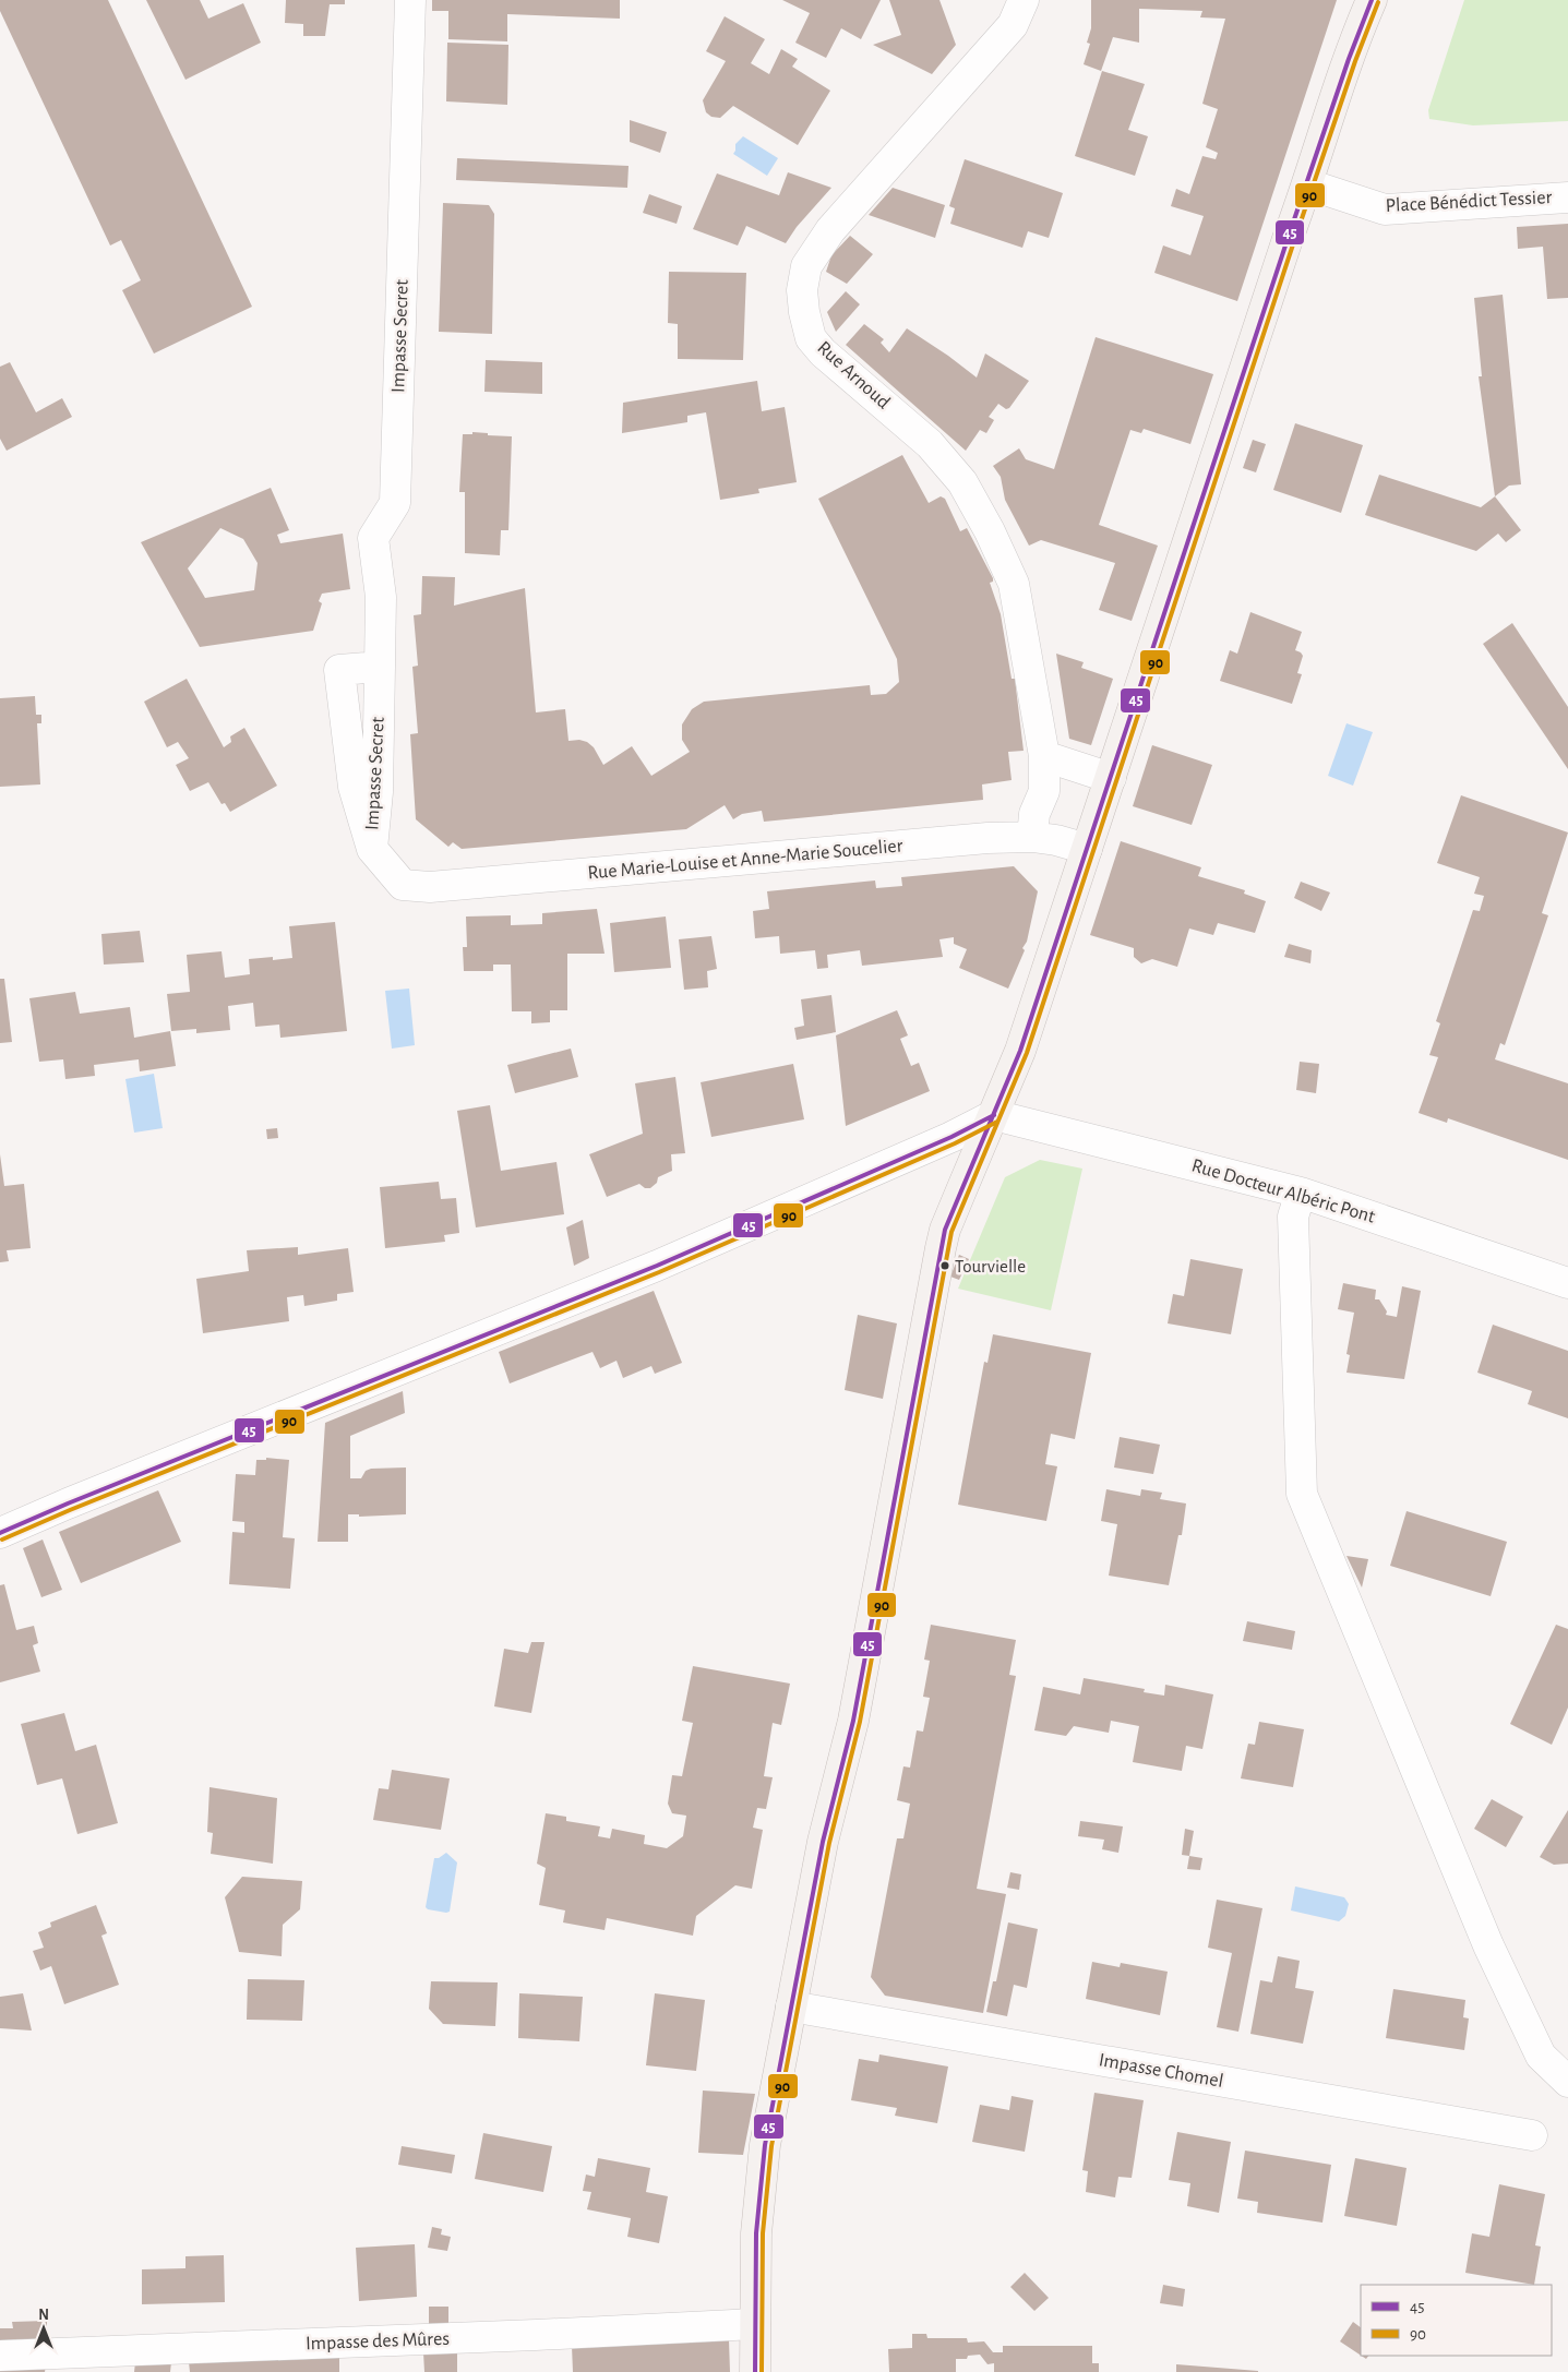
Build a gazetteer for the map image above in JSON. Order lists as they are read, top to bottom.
{
  "streets": {
    "street": [
      "Place Bénédict Tessier",
      "Impasse Secret",
      "Rue Arnoud",
      "Rue Marie-Louise et Anne-Marie Soucelier",
      "Rue Docteur Albéric Pont",
      "Impasse Chomel",
      "Impasse des Mûres"
    ]
  },
  "crossings": [
    ["Impasse Secret", "Rue Marie-Louise et Anne-Marie Soucelier"],
    ["Rue Arnoud", "Rue Marie-Louise et Anne-Marie Soucelier"]
  ],
  "places": ["Tourvielle"],
  "lines": ["transit line 45", "transit line 90"],
  "legend": ["45", "90"],
  "north": "top"
}
